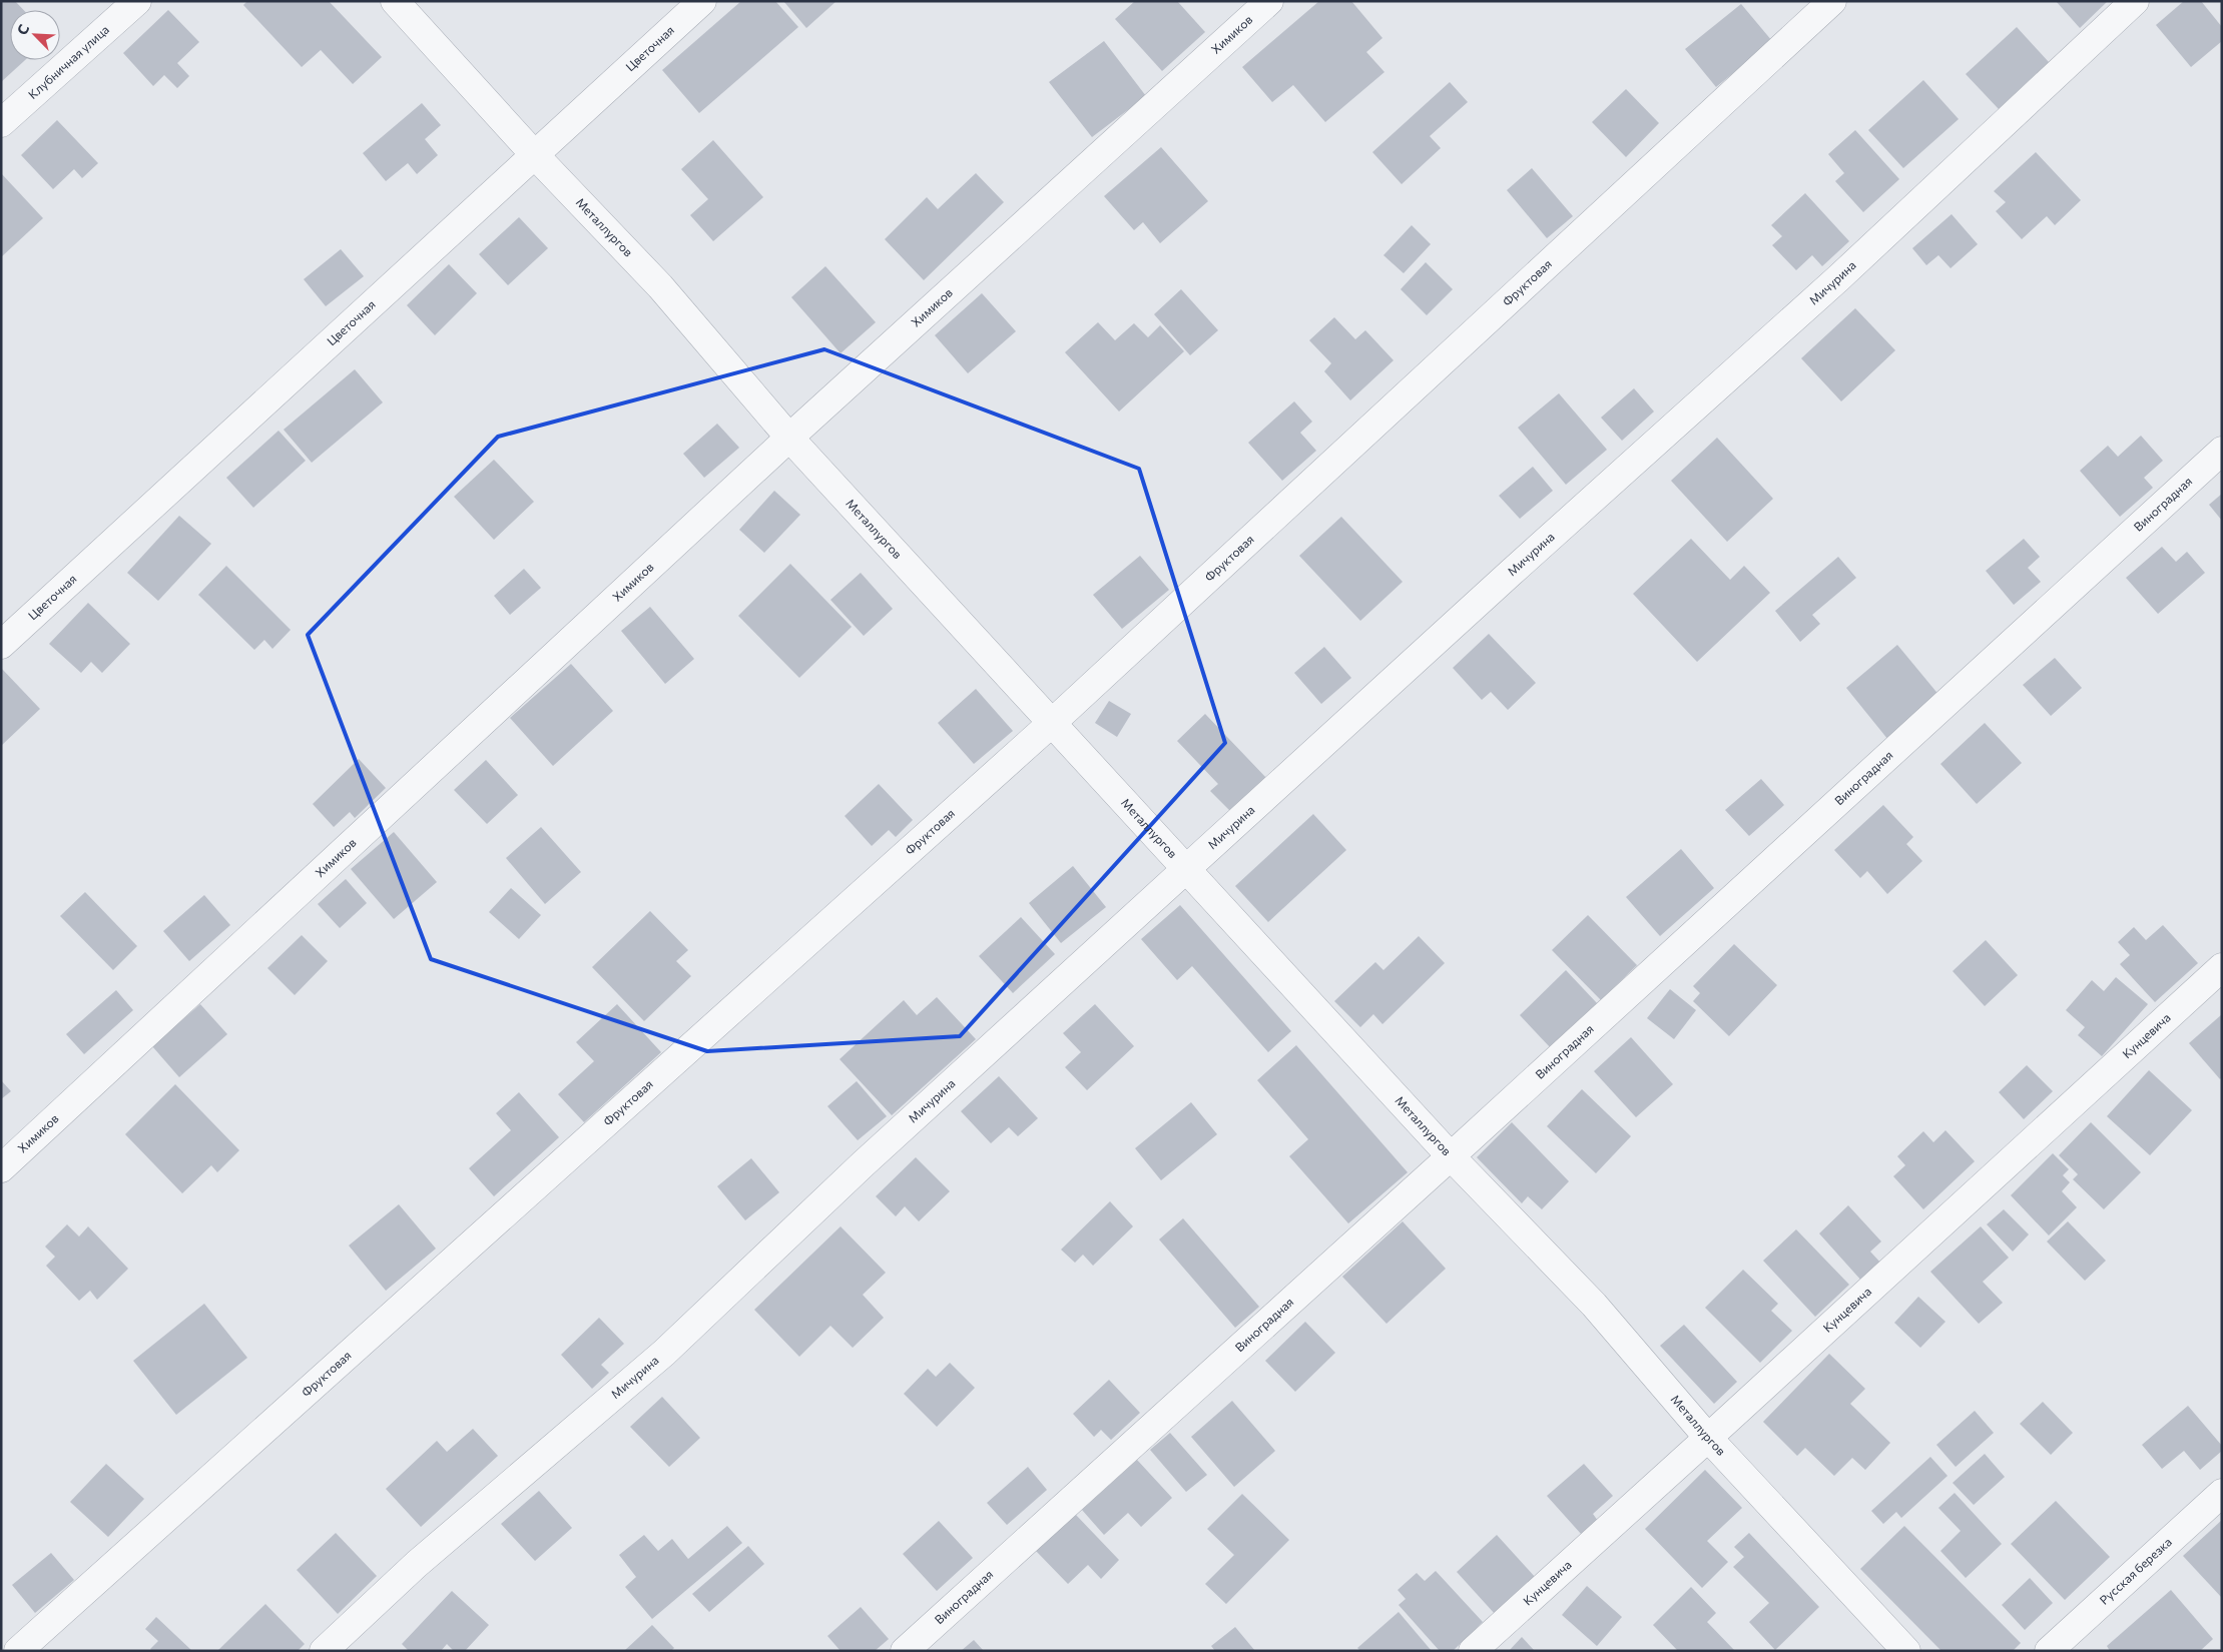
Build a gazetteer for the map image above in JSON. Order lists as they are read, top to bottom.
{
  "streets": {
    "street": [
      "Химиков",
      "Цветочная",
      "Клубничная улица",
      "Металлургов",
      "Фруктовая",
      "Мичурина",
      "Виноградная",
      "Кунцевича",
      "Русская березка"
    ]
  },
  "crossings": [
    ["Химиков", "Металлургов"],
    ["Цветочная", "Металлургов"],
    ["Металлургов", "Фруктовая"],
    ["Металлургов", "Мичурина"],
    ["Металлургов", "Виноградная"],
    ["Металлургов", "Кунцевича"]
  ],
  "north": "top left"
}
